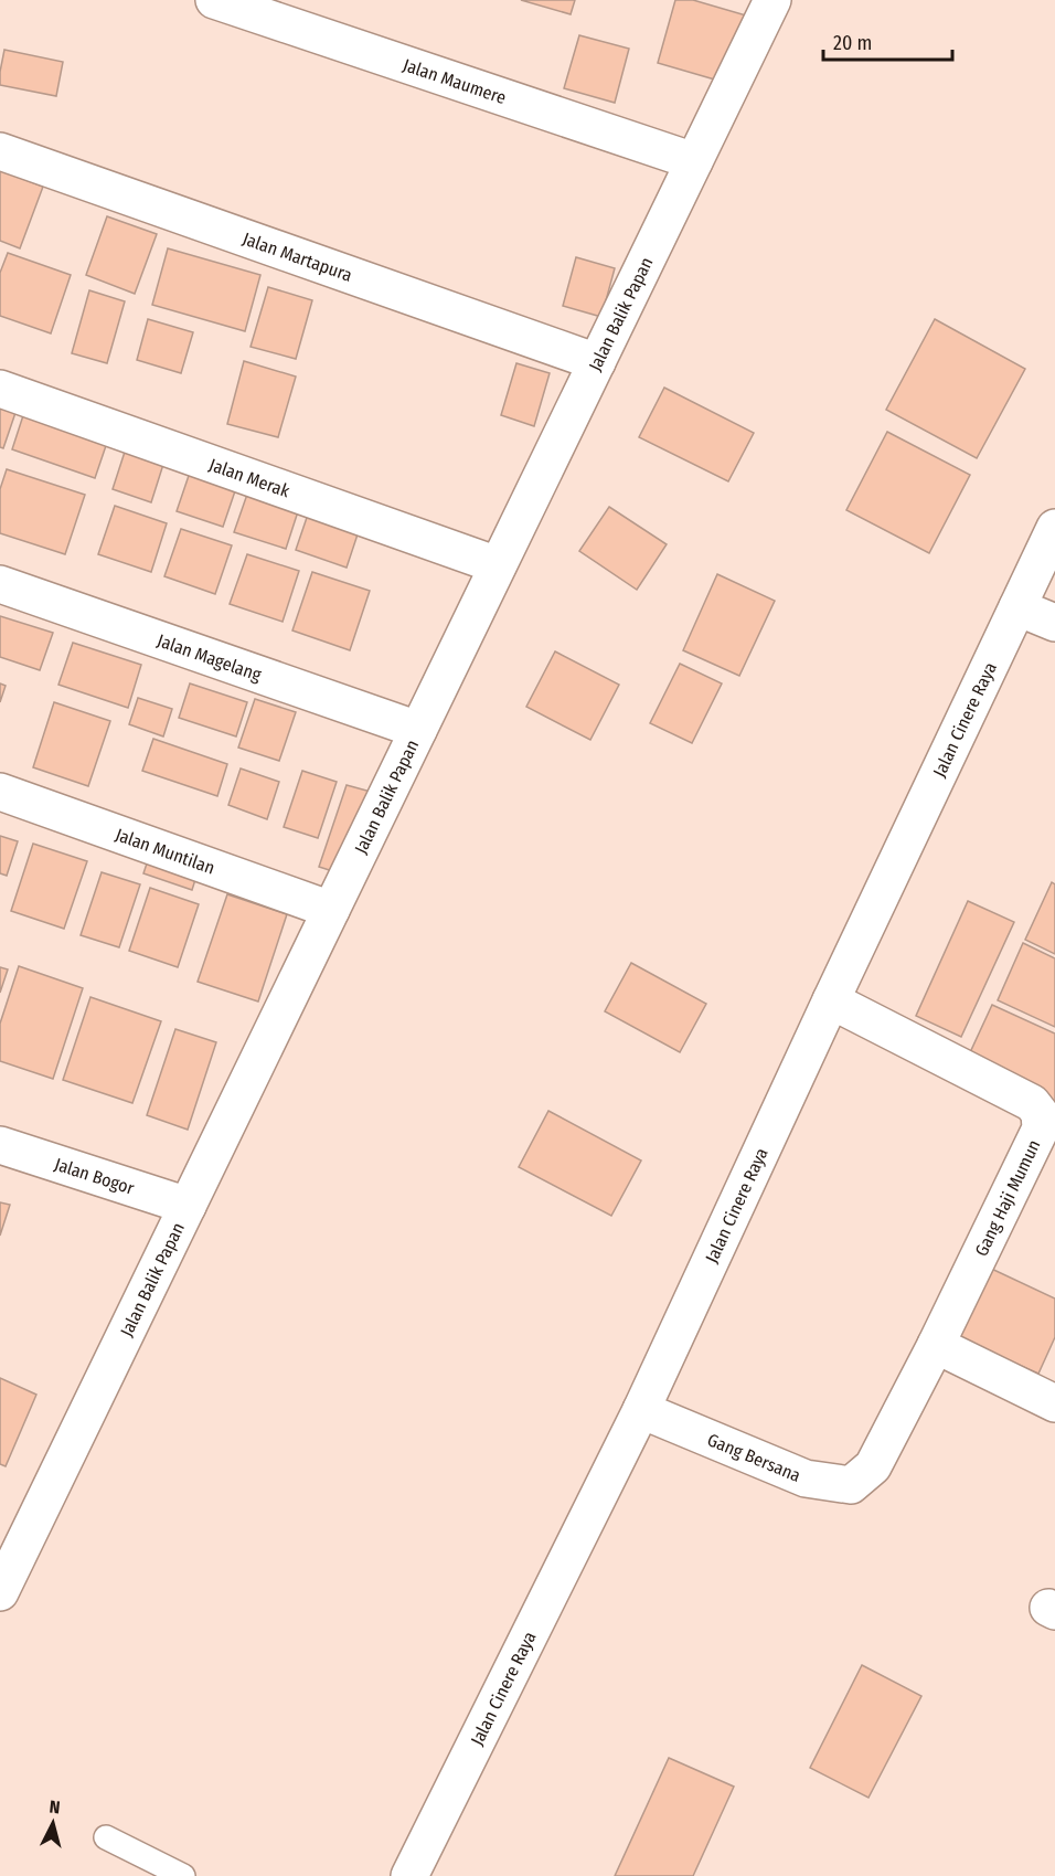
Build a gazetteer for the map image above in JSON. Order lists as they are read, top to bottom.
{
  "streets": {
    "street": [
      "Jalan Maumere",
      "Jalan Martapura",
      "Jalan Balik Papan",
      "Jalan Merak",
      "Jalan Magelang",
      "Jalan Cinere Raya",
      "Jalan Muntilan",
      "Jalan Bogor",
      "Gang Haji Mumun",
      "Gang Bersana"
    ]
  },
  "crossings": [
    ["Jalan Maumere", "Jalan Balik Papan"],
    ["Jalan Martapura", "Jalan Balik Papan"],
    ["Jalan Balik Papan", "Jalan Merak"],
    ["Jalan Balik Papan", "Jalan Magelang"],
    ["Jalan Balik Papan", "Jalan Muntilan"],
    ["Jalan Balik Papan", "Jalan Bogor"],
    ["Jalan Cinere Raya", "Gang Haji Mumun"],
    ["Jalan Cinere Raya", "Gang Bersana"],
    ["Gang Haji Mumun", "Gang Bersana"]
  ],
  "scale_bar": "20 m",
  "north": "top"
}
